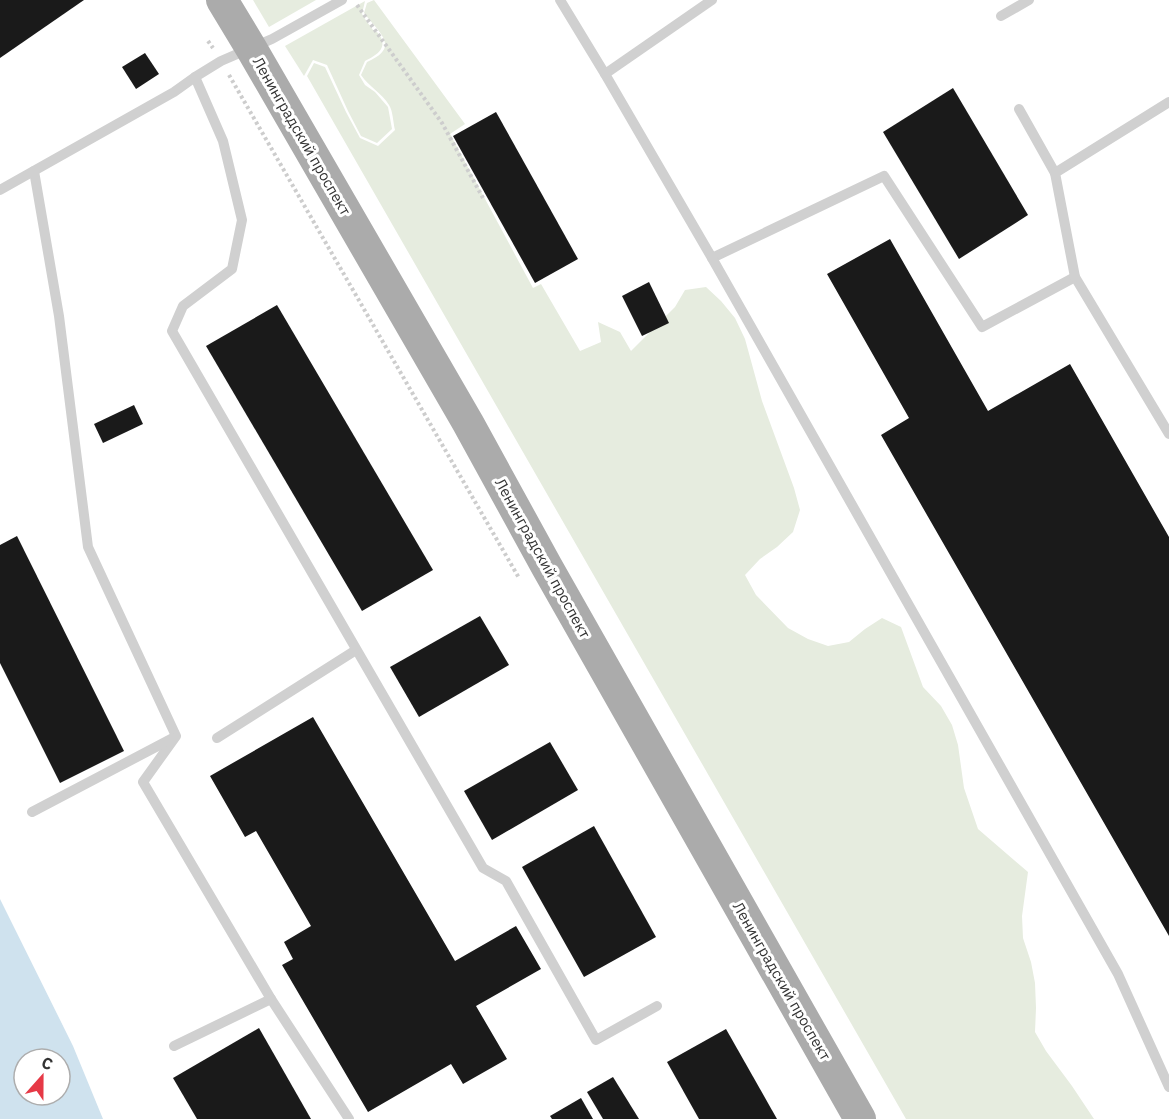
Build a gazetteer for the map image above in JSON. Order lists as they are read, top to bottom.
{
  "streets": {
    "main road": ["Ленинградский проспект"]
  },
  "north": "top"
}
